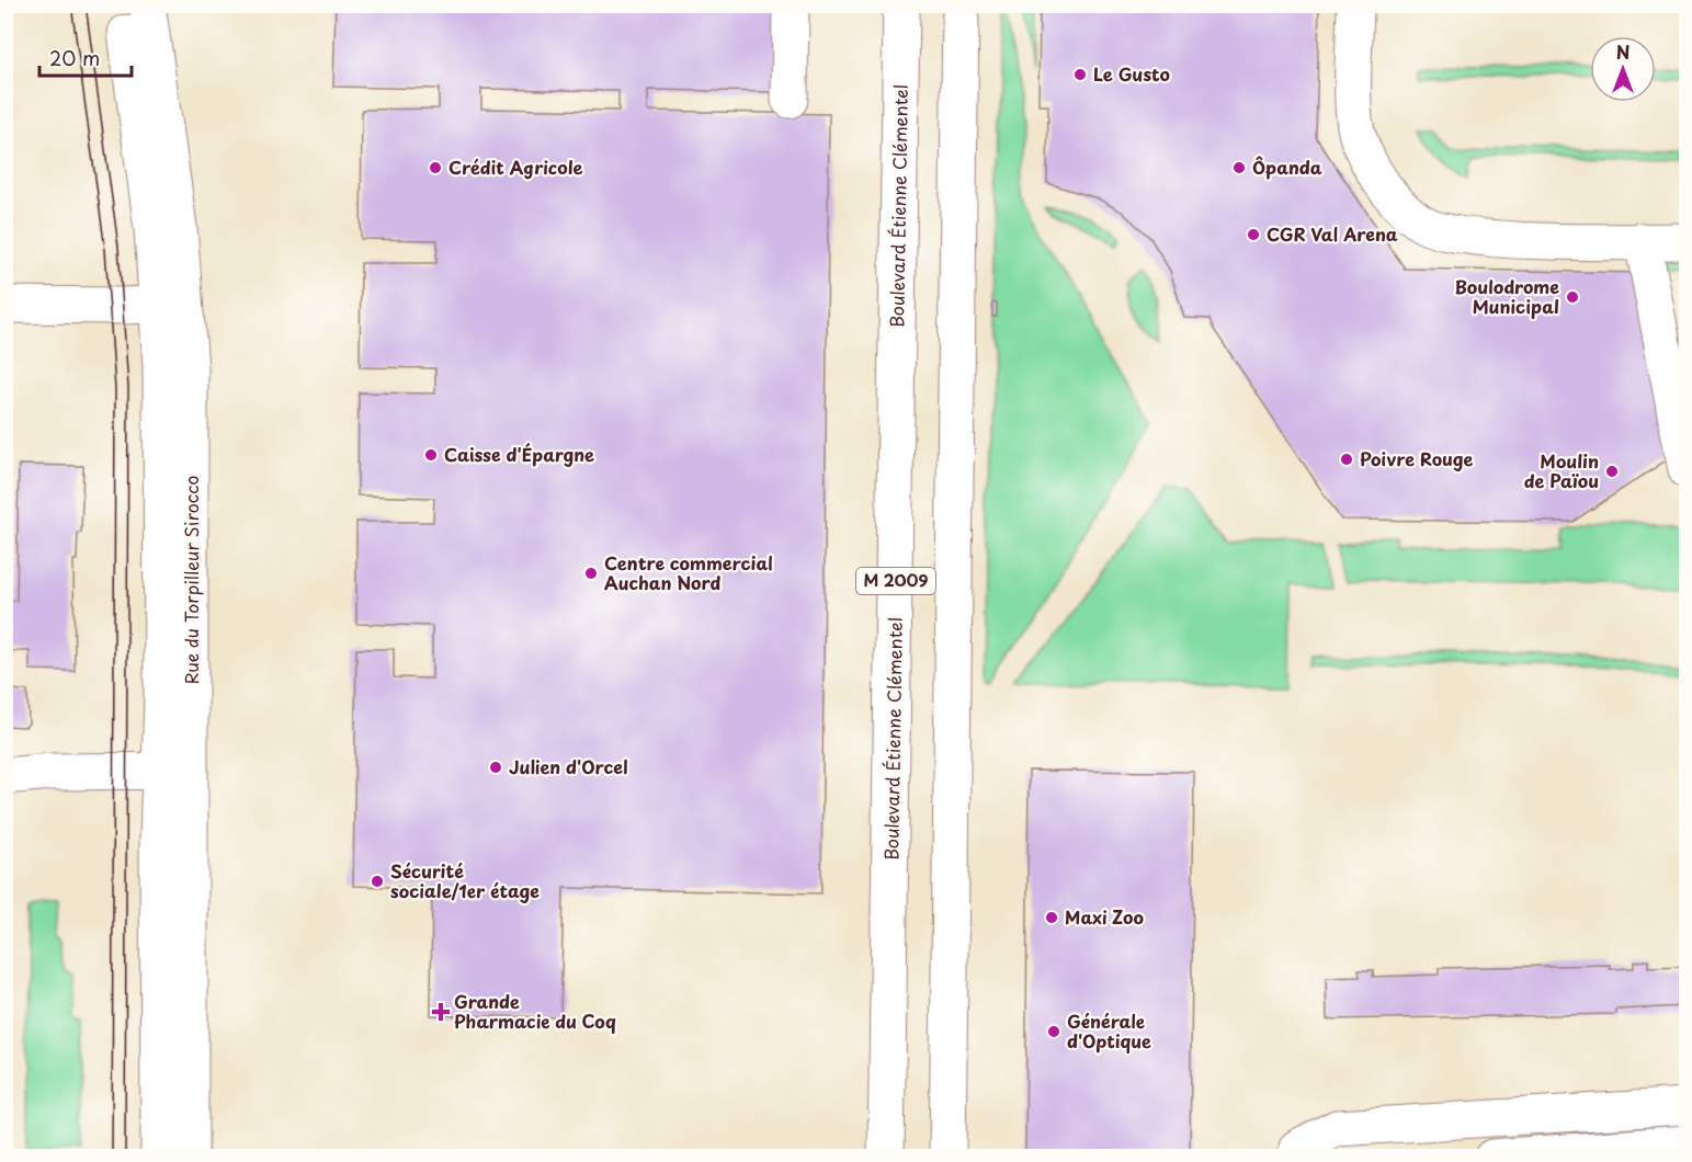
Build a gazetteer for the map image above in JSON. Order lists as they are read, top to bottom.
{
  "streets": {
    "main road": ["Boulevard Étienne Clémentel", "Rue du Torpilleur Sirocco", "M 2009"]
  },
  "places": {
    "other": [
      "Le Gusto",
      "Crédit Agricole",
      "Ôpanda",
      "CGR Val Arena",
      "Boulodrome Municipal",
      "Caisse d'Épargne",
      "Poivre Rouge",
      "Moulin de Païou",
      "Centre commercial Auchan Nord",
      "Julien d'Orcel",
      "Sécurité sociale/1er étage",
      "Maxi Zoo",
      "Générale d'Optique"
    ],
    "health": ["Grande Pharmacie du Coq"]
  },
  "scale_bar": "20 m",
  "north": "top"
}
